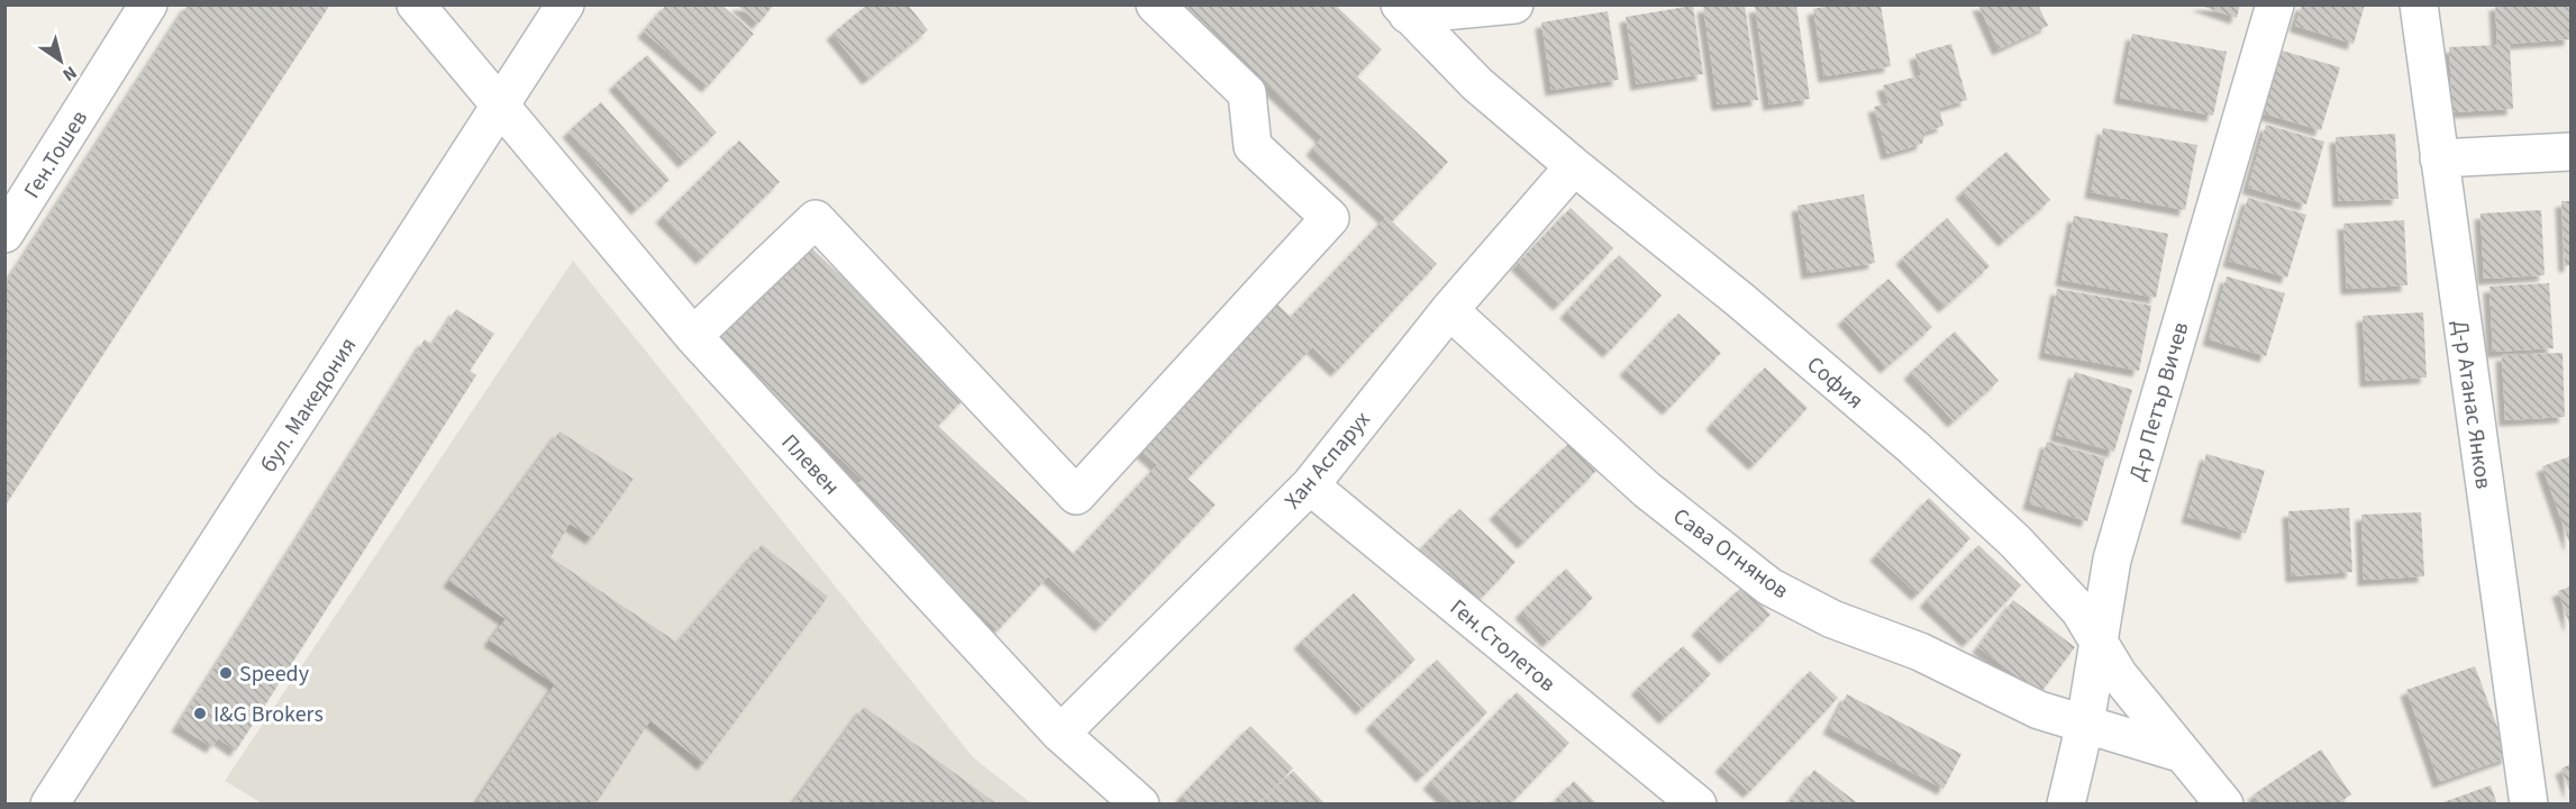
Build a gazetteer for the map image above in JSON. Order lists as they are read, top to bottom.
{
  "streets": {
    "street": [
      "Ген.Тошев",
      "София",
      "Д-р Петър Вичев",
      "бул. Македония",
      "Д-р Атанас Янков",
      "Хан Аспарух",
      "Плевен",
      "Сава Огнянов",
      "Ген.Столетов"
    ]
  },
  "crossings": [
    ["София", "Д-р Петър Вичев"],
    ["София", "Хан Аспарух"],
    ["София", "Сава Огнянов"],
    ["Д-р Петър Вичев", "Сава Огнянов"],
    ["бул. Македония", "Плевен"],
    ["Хан Аспарух", "Плевен"],
    ["Хан Аспарух", "Сава Огнянов"],
    ["Хан Аспарух", "Ген.Столетов"]
  ],
  "places": ["Speedy", "I&G Brokers"],
  "north": "bottom right"
}
